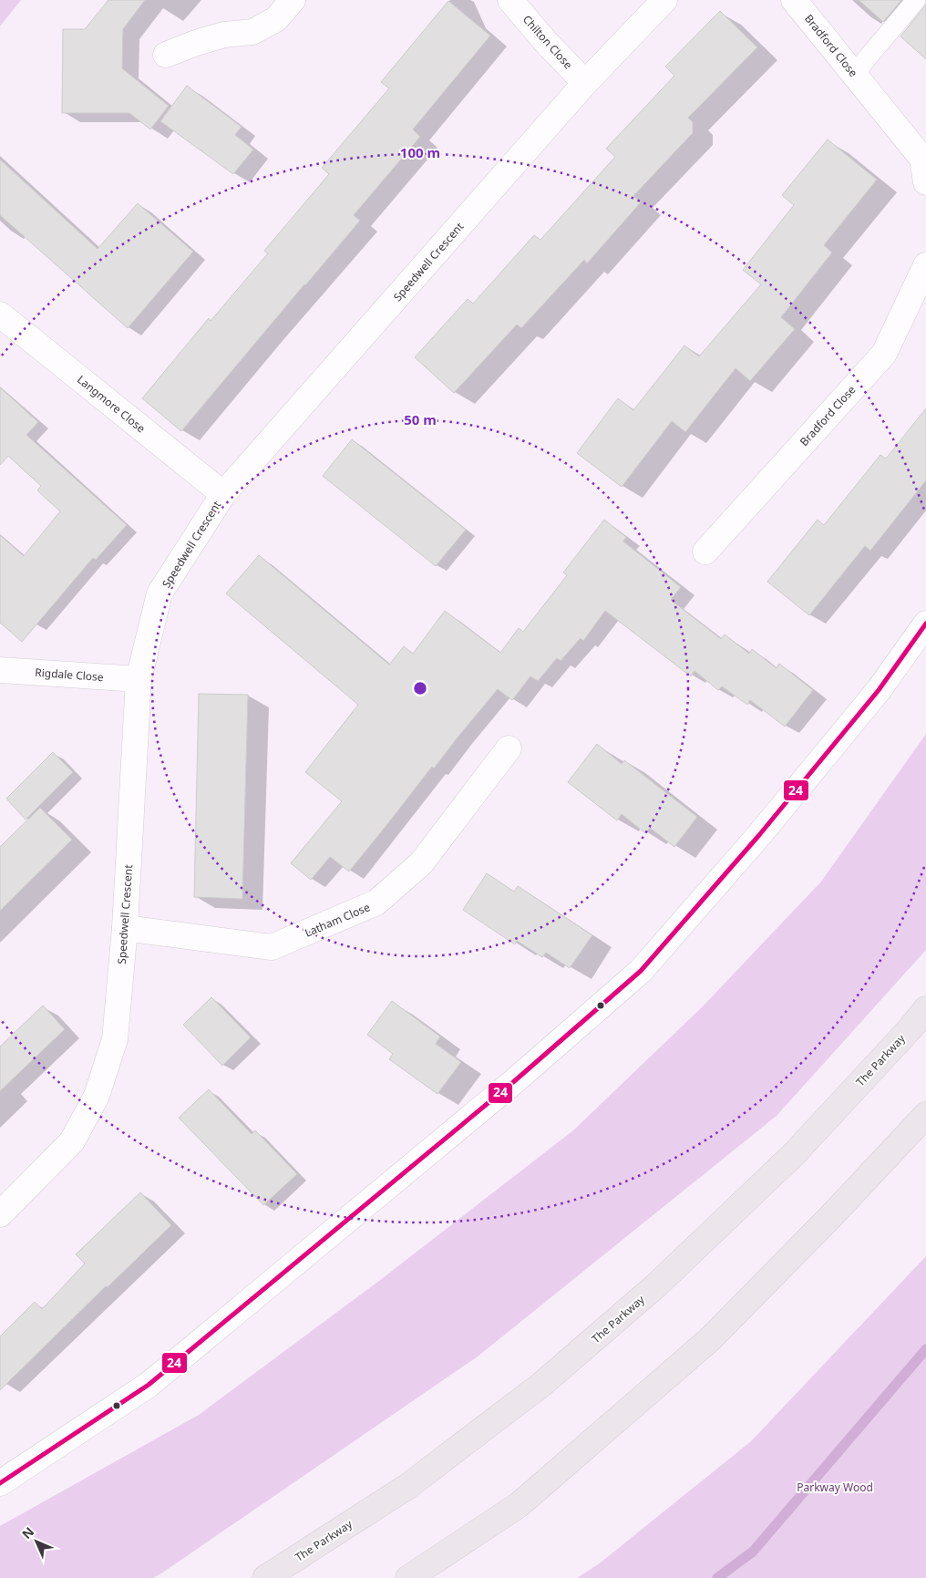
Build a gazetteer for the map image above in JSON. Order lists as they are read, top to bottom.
{
  "streets": {
    "highway": ["The Parkway"],
    "street": [
      "Chilton Close",
      "Bradford Close",
      "Speedwell Crescent",
      "Langmore Close",
      "Rigdale Close",
      "Latham Close"
    ]
  },
  "crossings": [
    ["Chilton Close", "Speedwell Crescent"],
    ["Speedwell Crescent", "Langmore Close"],
    ["Speedwell Crescent", "Rigdale Close"],
    ["Speedwell Crescent", "Latham Close"]
  ],
  "parks": ["Parkway Wood"],
  "lines": ["transit line 24"],
  "north": "top left",
  "rings": ["100 m", "50 m"]
}
